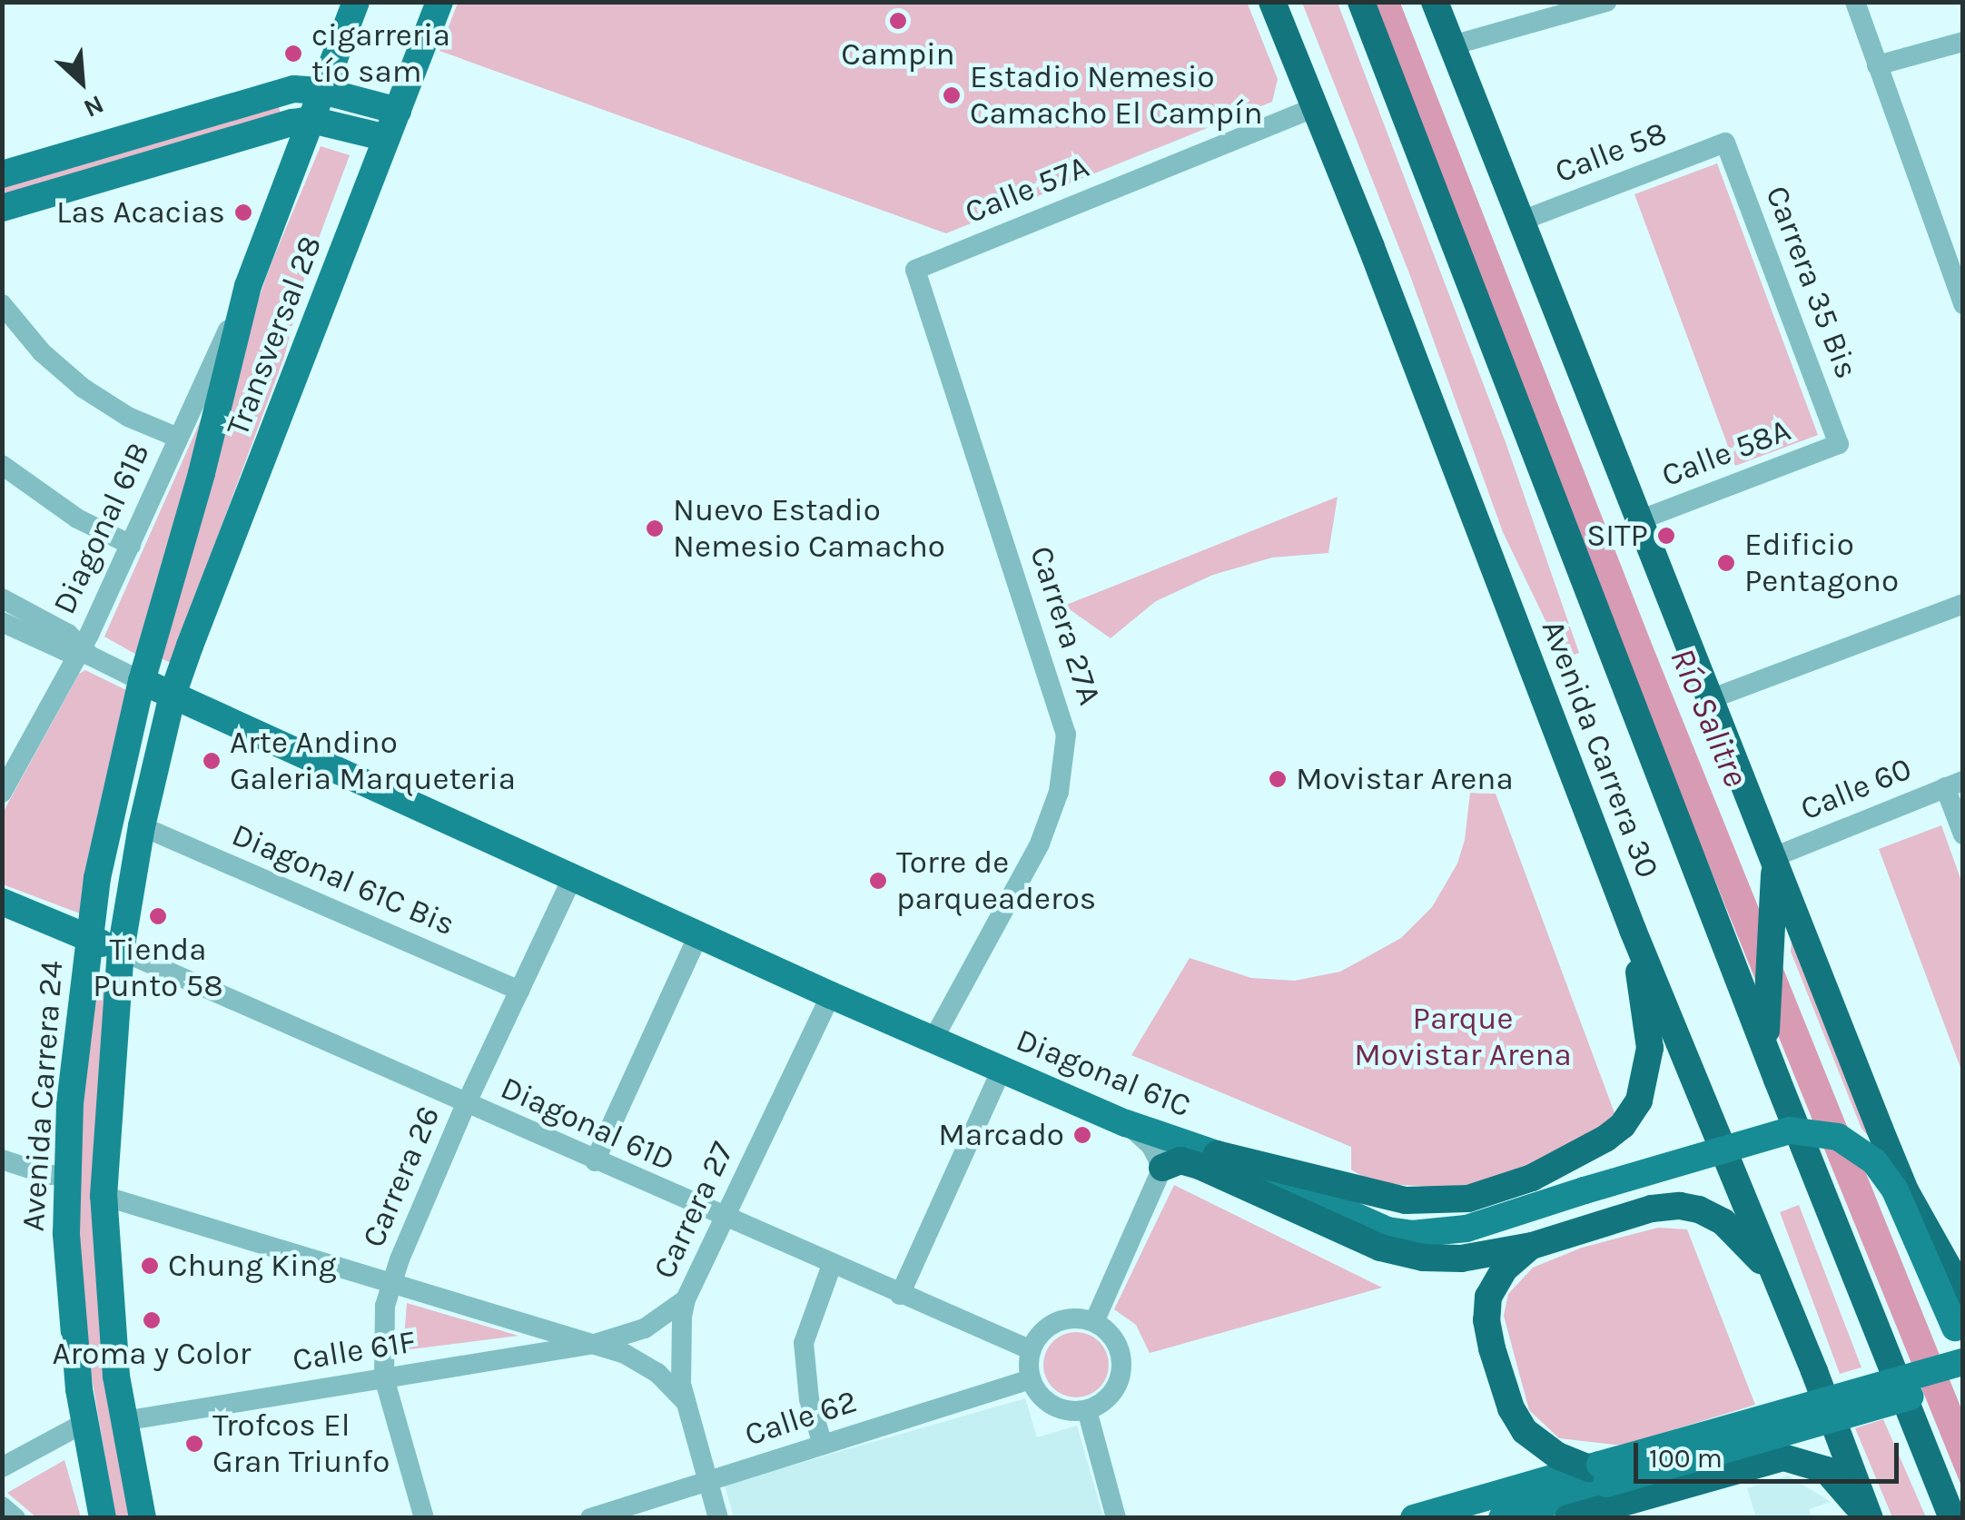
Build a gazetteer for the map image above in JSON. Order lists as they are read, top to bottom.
{
  "streets": {
    "highway": ["Avenida Carrera 30"],
    "main road": ["Transversal 28", "Diagonal 61C", "Avenida Carrera 24"],
    "street": [
      "Calle 58",
      "Calle 57A",
      "Carrera 35 Bis",
      "Calle 58A",
      "Diagonal 61B",
      "Carrera 27A",
      "Calle 60",
      "Diagonal 61C Bis",
      "Diagonal 61D",
      "Carrera 26",
      "Carrera 27",
      "Calle 61F",
      "Calle 62"
    ]
  },
  "crossings": [
    ["Calle 58", "Carrera 35 Bis"],
    ["Calle 57A", "Carrera 27A"],
    ["Calle 57A", "Avenida Carrera 30"],
    ["Carrera 35 Bis", "Calle 58A"],
    ["Transversal 28", "Diagonal 61B"],
    ["Transversal 28", "Diagonal 61C"],
    ["Transversal 28", "Avenida Carrera 24"],
    ["Carrera 27A", "Diagonal 61C"],
    ["Diagonal 61C Bis", "Avenida Carrera 24"],
    ["Diagonal 61C Bis", "Carrera 26"],
    ["Diagonal 61C", "Avenida Carrera 24"],
    ["Diagonal 61C", "Carrera 26"],
    ["Diagonal 61C", "Carrera 27"],
    ["Avenida Carrera 24", "Diagonal 61D"],
    ["Avenida Carrera 24", "Calle 61F"],
    ["Diagonal 61D", "Carrera 26"],
    ["Diagonal 61D", "Carrera 27"],
    ["Diagonal 61D", "Calle 62"],
    ["Carrera 26", "Calle 61F"],
    ["Carrera 27", "Calle 61F"],
    ["Carrera 27", "Calle 62"]
  ],
  "water": ["Río Salitre"],
  "parks": ["Parque Movistar Arena"],
  "places": [
    "Campin",
    "cigarreria tío sam",
    "Estadio Nemesio Camacho El Campín",
    "Las Acacias",
    "Nuevo Estadio Nemesio Camacho",
    "SITP",
    "Edificio Pentagono",
    "Arte Andino Galeria Marqueteria",
    "Movistar Arena",
    "Torre de parqueaderos",
    "Tienda Punto 58",
    "Marcado",
    "Chung King",
    "Aroma y Color",
    "Trofcos El Gran Triunfo"
  ],
  "scale_bar": "100 m",
  "north": "bottom right"
}
